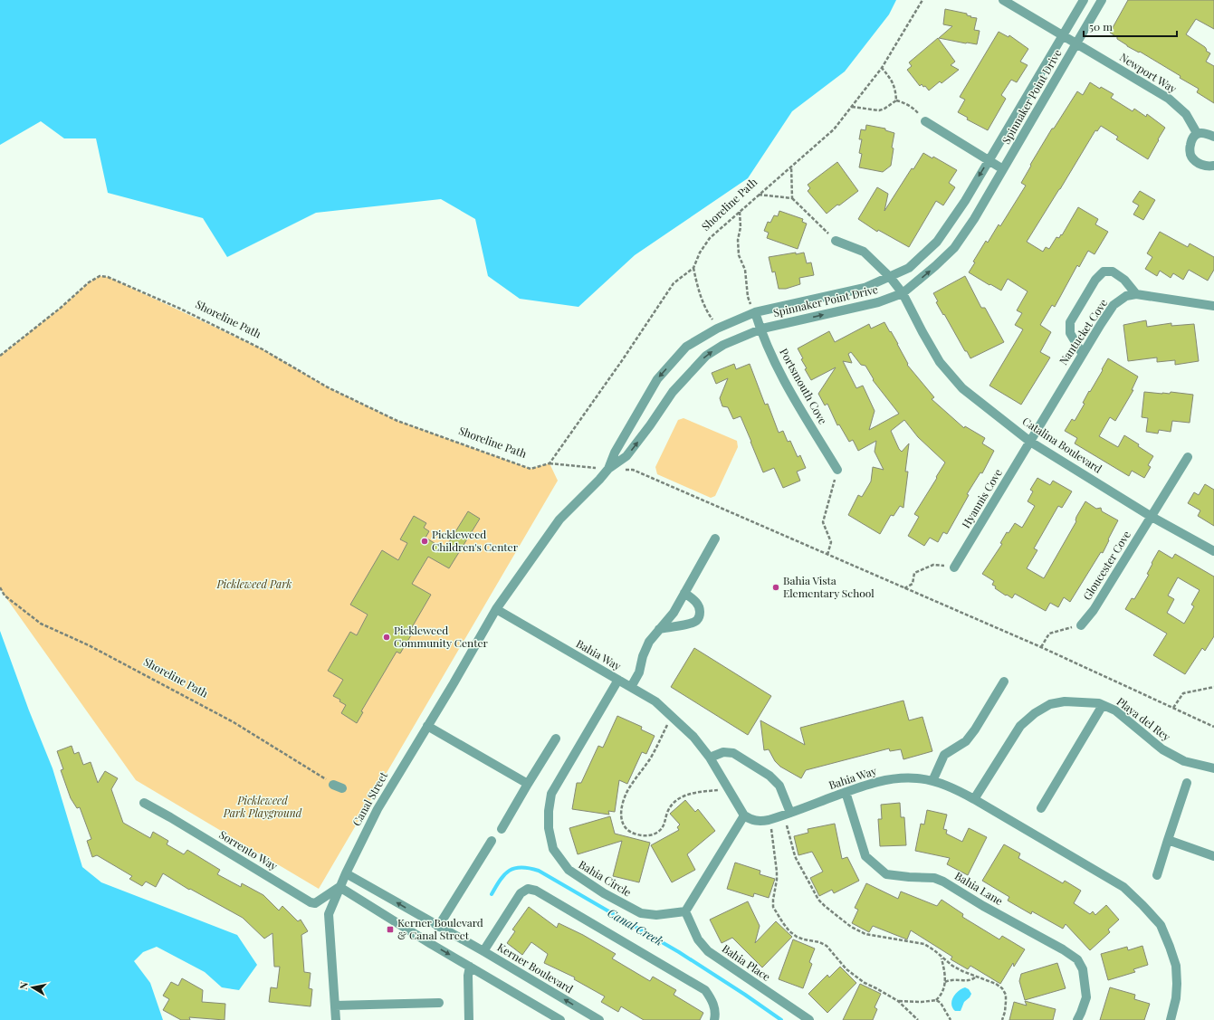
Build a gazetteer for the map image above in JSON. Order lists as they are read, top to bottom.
{
  "streets": {
    "street": [
      "Newport Way",
      "Spinnaker Point Drive",
      "Nantucket Cove",
      "Portsmouth Cove",
      "Catalina Boulevard",
      "Hyannis Cove",
      "Gloucester Cove",
      "Bahia Way",
      "Playa del Rey",
      "Canal Street",
      "Sorrento Way",
      "Bahia Circle",
      "Bahia Lane",
      "Bahia Place",
      "Kerner Boulevard"
    ],
    "path": ["Shoreline Path"]
  },
  "crossings": [
    ["Newport Way", "Spinnaker Point Drive"],
    ["Spinnaker Point Drive", "Portsmouth Cove"],
    ["Spinnaker Point Drive", "Catalina Boulevard"],
    ["Spinnaker Point Drive", "Bahia Way"],
    ["Spinnaker Point Drive", "Canal Street"],
    ["Nantucket Cove", "Catalina Boulevard"],
    ["Nantucket Cove", "Hyannis Cove"],
    ["Catalina Boulevard", "Hyannis Cove"],
    ["Catalina Boulevard", "Gloucester Cove"],
    ["Bahia Way", "Playa del Rey"],
    ["Bahia Way", "Canal Street"],
    ["Bahia Way", "Bahia Circle"],
    ["Bahia Way", "Bahia Lane"],
    ["Canal Street", "Sorrento Way"],
    ["Canal Street", "Kerner Boulevard"],
    ["Bahia Circle", "Bahia Place"]
  ],
  "water": ["Canal Creek"],
  "parks": ["Pickleweed Park", "Pickleweed Park Playground"],
  "places": {
    "other": ["Pickleweed Children's Center", "Bahia Vista Elementary School", "Pickleweed Community Center"],
    "transit": ["Kerner Boulevard & Canal Street"]
  },
  "scale_bar": "50 m",
  "north": "left"
}
